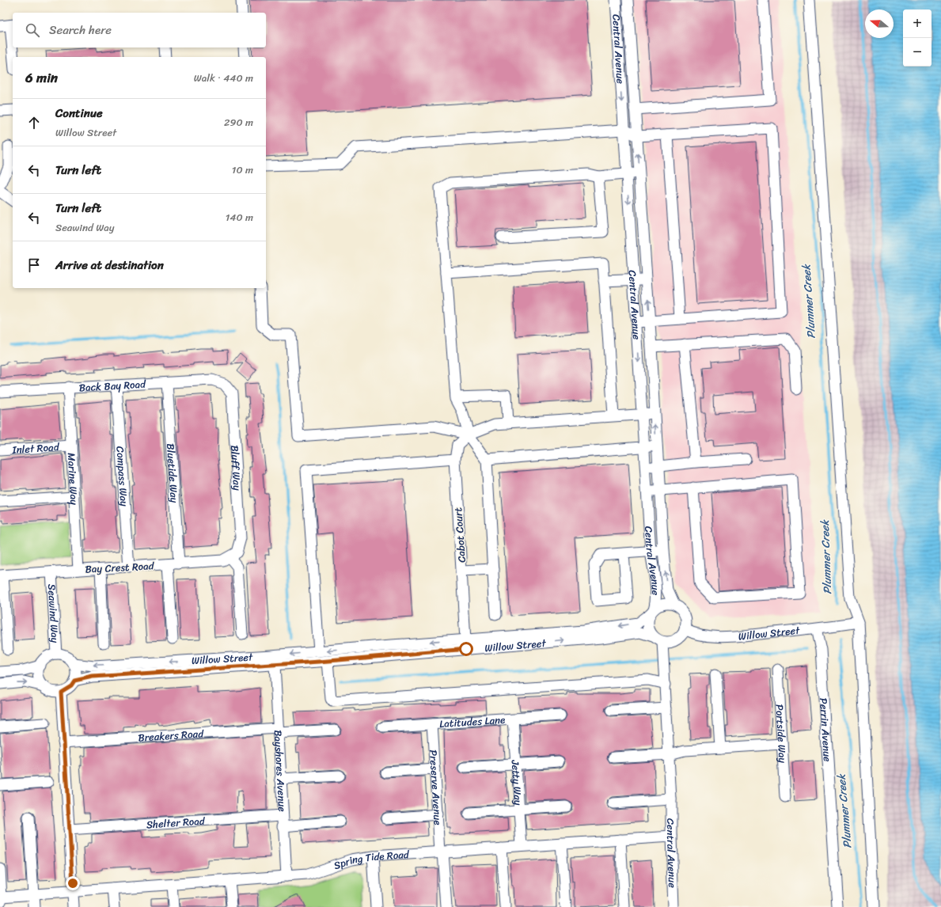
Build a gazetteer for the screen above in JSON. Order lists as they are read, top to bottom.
{
  "streets": {
    "street": [
      "Central Avenue",
      "Back Bay Road",
      "Inlet Road",
      "Bluff Way",
      "Bluetide Way",
      "Compass Way",
      "Marine Way",
      "Cabot Court",
      "Bay Crest Road",
      "Seawind Way",
      "Willow Street",
      "Latitudes Lane",
      "Perrin Avenue",
      "Portside Way",
      "Breakers Road",
      "Bayshores Avenue",
      "Jetty Way",
      "Preserve Avenue",
      "Shelter Road",
      "Spring Tide Road"
    ]
  },
  "crossings": [
    ["Central Avenue", "Willow Street"],
    ["Central Avenue", "Spring Tide Road"],
    ["Back Bay Road", "Bluff Way"],
    ["Back Bay Road", "Bluetide Way"],
    ["Back Bay Road", "Compass Way"],
    ["Back Bay Road", "Marine Way"],
    ["Inlet Road", "Marine Way"],
    ["Bluff Way", "Bay Crest Road"],
    ["Bluetide Way", "Bay Crest Road"],
    ["Compass Way", "Bay Crest Road"],
    ["Marine Way", "Bay Crest Road"],
    ["Cabot Court", "Willow Street"],
    ["Bay Crest Road", "Seawind Way"],
    ["Seawind Way", "Willow Street"],
    ["Willow Street", "Perrin Avenue"],
    ["Willow Street", "Bayshores Avenue"],
    ["Latitudes Lane", "Jetty Way"],
    ["Latitudes Lane", "Preserve Avenue"],
    ["Breakers Road", "Bayshores Avenue"],
    ["Bayshores Avenue", "Shelter Road"],
    ["Bayshores Avenue", "Spring Tide Road"],
    ["Jetty Way", "Spring Tide Road"],
    ["Preserve Avenue", "Spring Tide Road"]
  ],
  "water": ["Plummer Creek"],
  "north": "left",
  "page": {
    "map_buttons": ["+", "−"],
    "search": "Search here",
    "heading": ["6 min", "Walk · 440 m"],
    "list": [
      ["Continue", "Willow Street", "290 m"],
      ["Turn left", "10 m"],
      ["Turn left", "Seawind Way", "140 m"],
      "Arrive at destination"
    ]
  }
}
